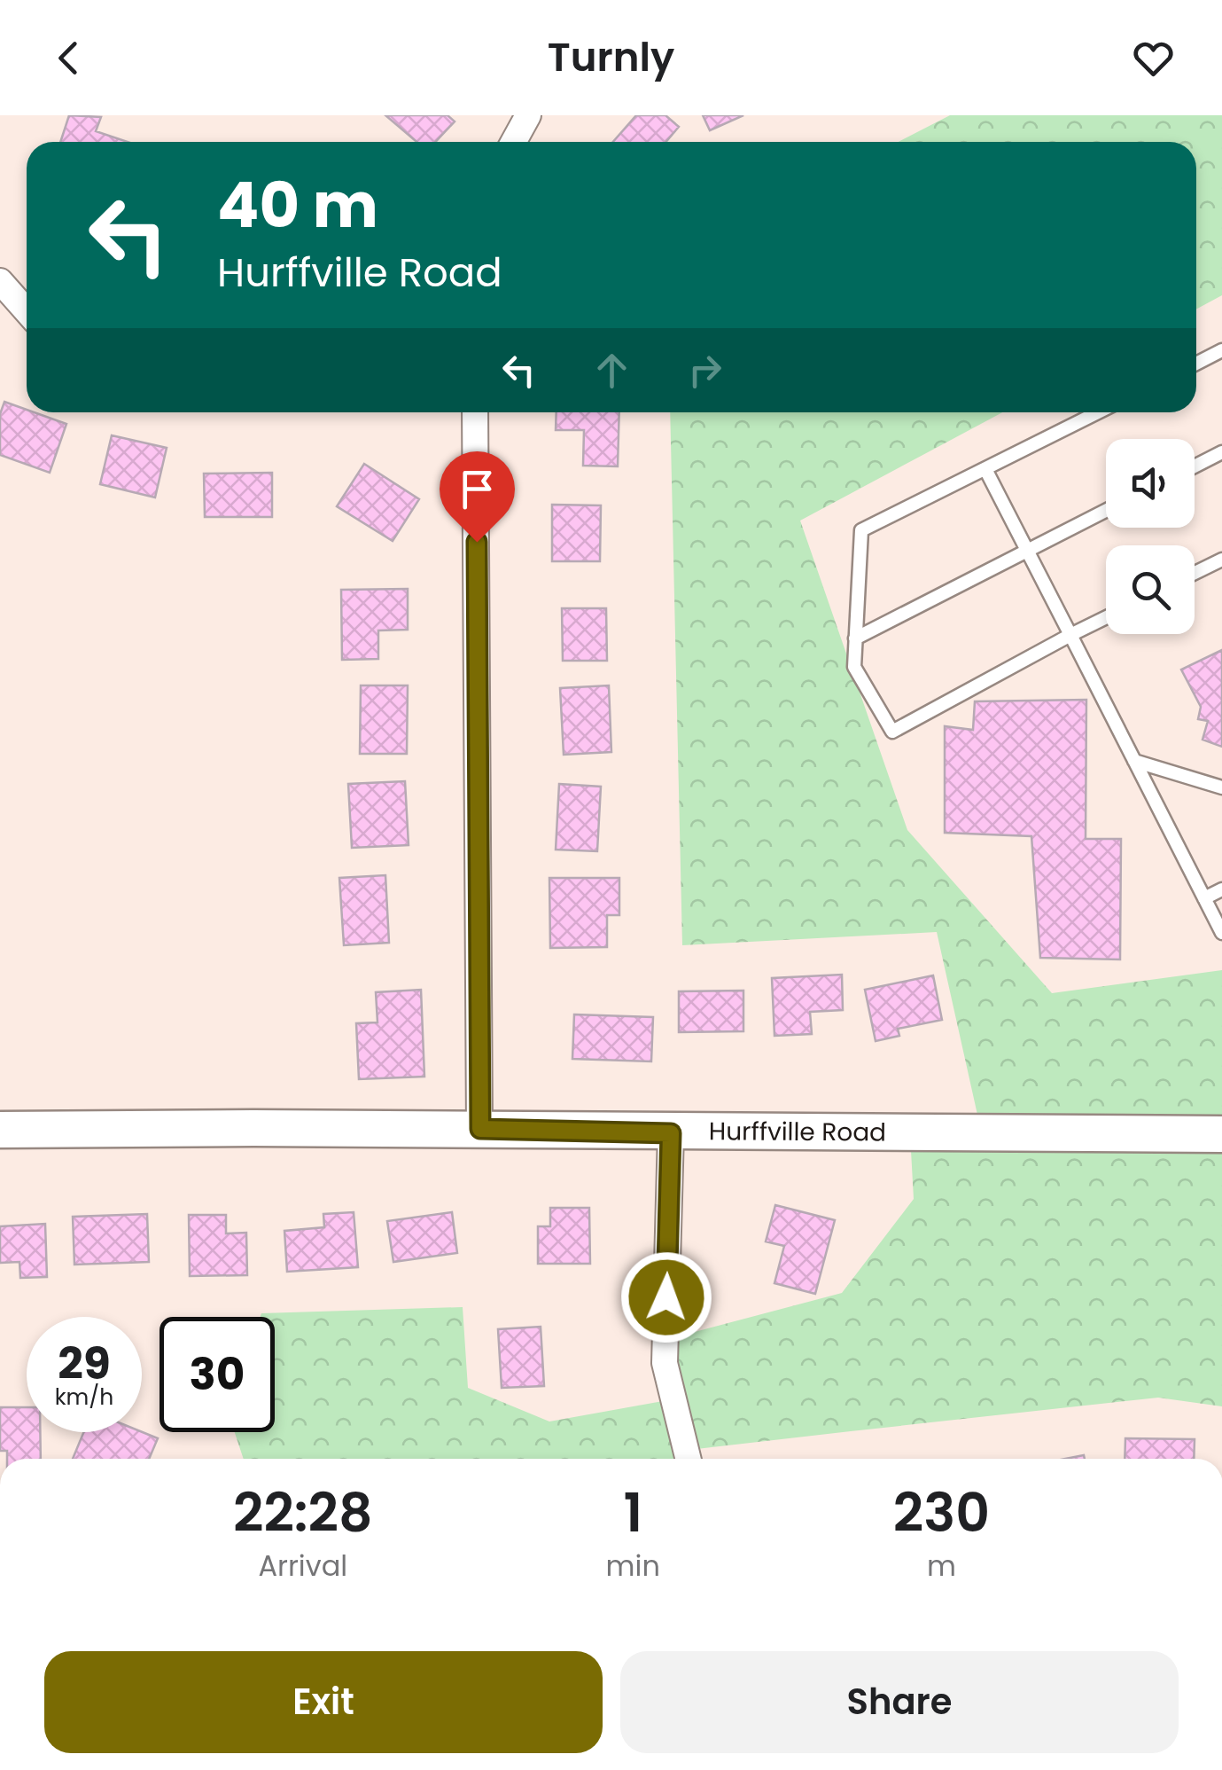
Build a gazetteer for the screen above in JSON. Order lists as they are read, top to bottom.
{
  "streets": {
    "street": ["Hurffville Road"]
  },
  "page": {
    "header": "Turnly",
    "turn": ["40 m", "Hurffville Road"],
    "speed": "29 km/h",
    "limit": "30",
    "eta": [
      "22:28",
      "Arrival",
      "1",
      "min",
      "230",
      "m"
    ],
    "buttons": ["Exit", "Share"]
  }
}
